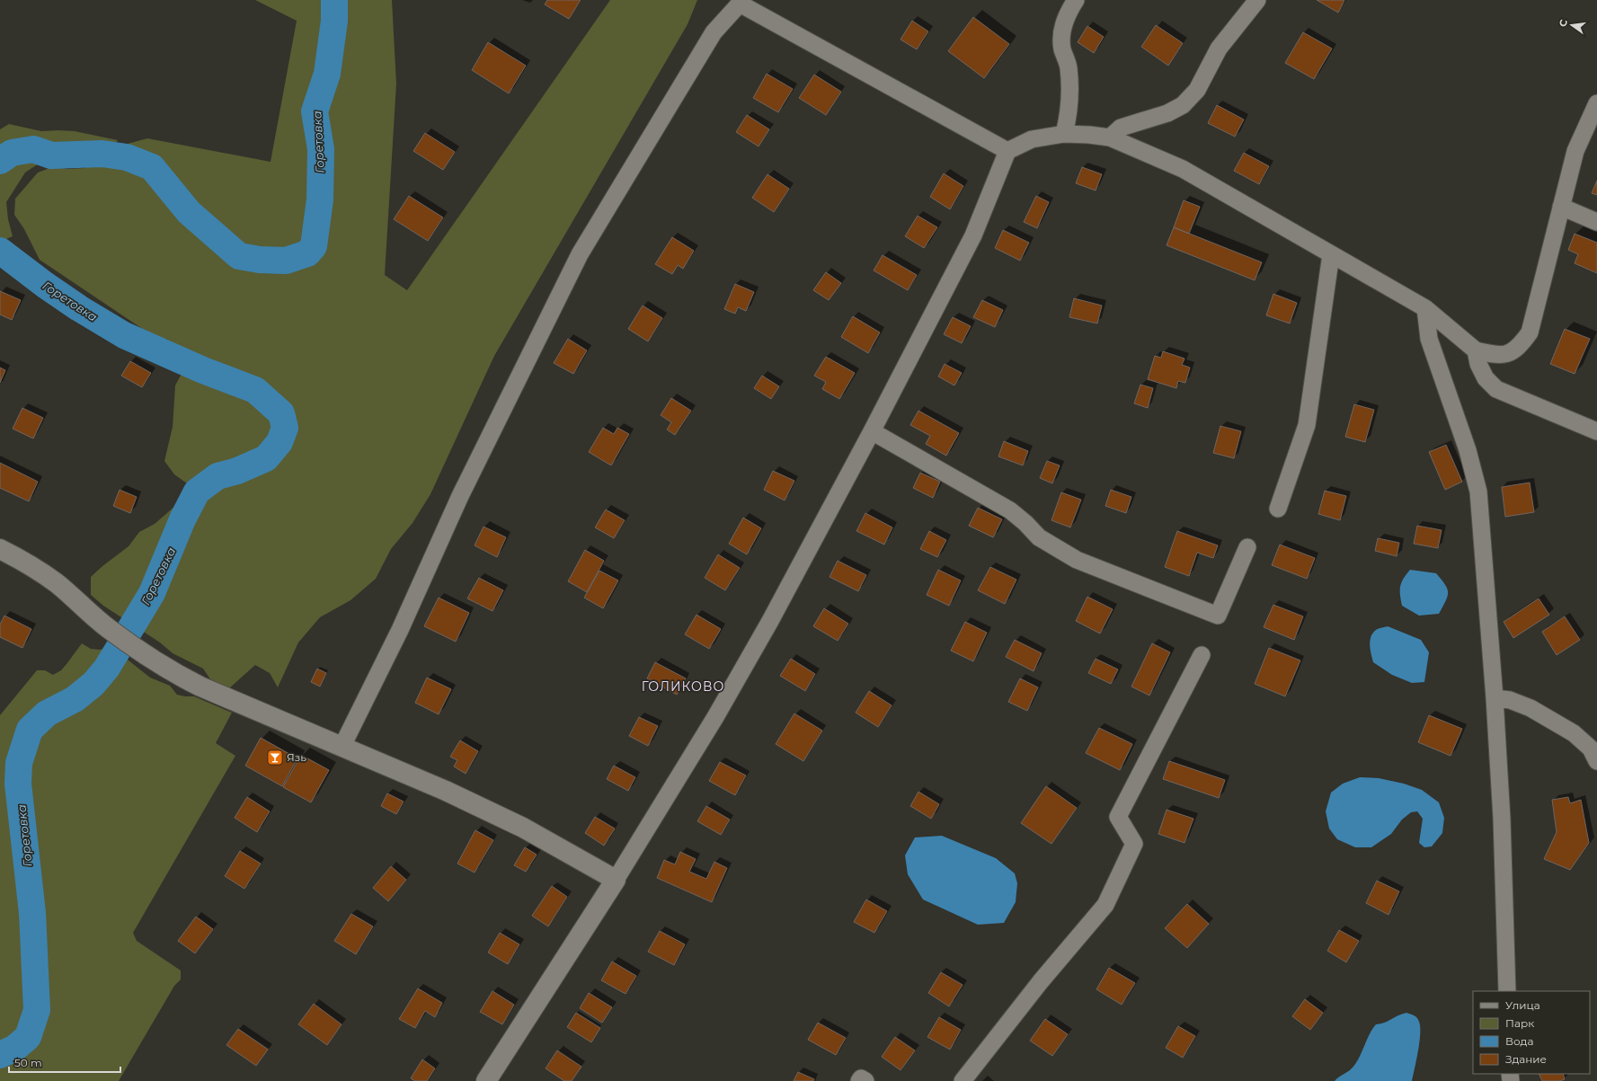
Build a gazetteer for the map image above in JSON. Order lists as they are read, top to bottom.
{
  "districts": ["ГОЛИКОВО"],
  "water": ["Горетовка"],
  "places": {
    "bar": ["Язь"]
  },
  "legend": [
    "Улица",
    "Парк",
    "Вода",
    "Здание"
  ],
  "scale_bar": "50 m",
  "north": "left"
}
